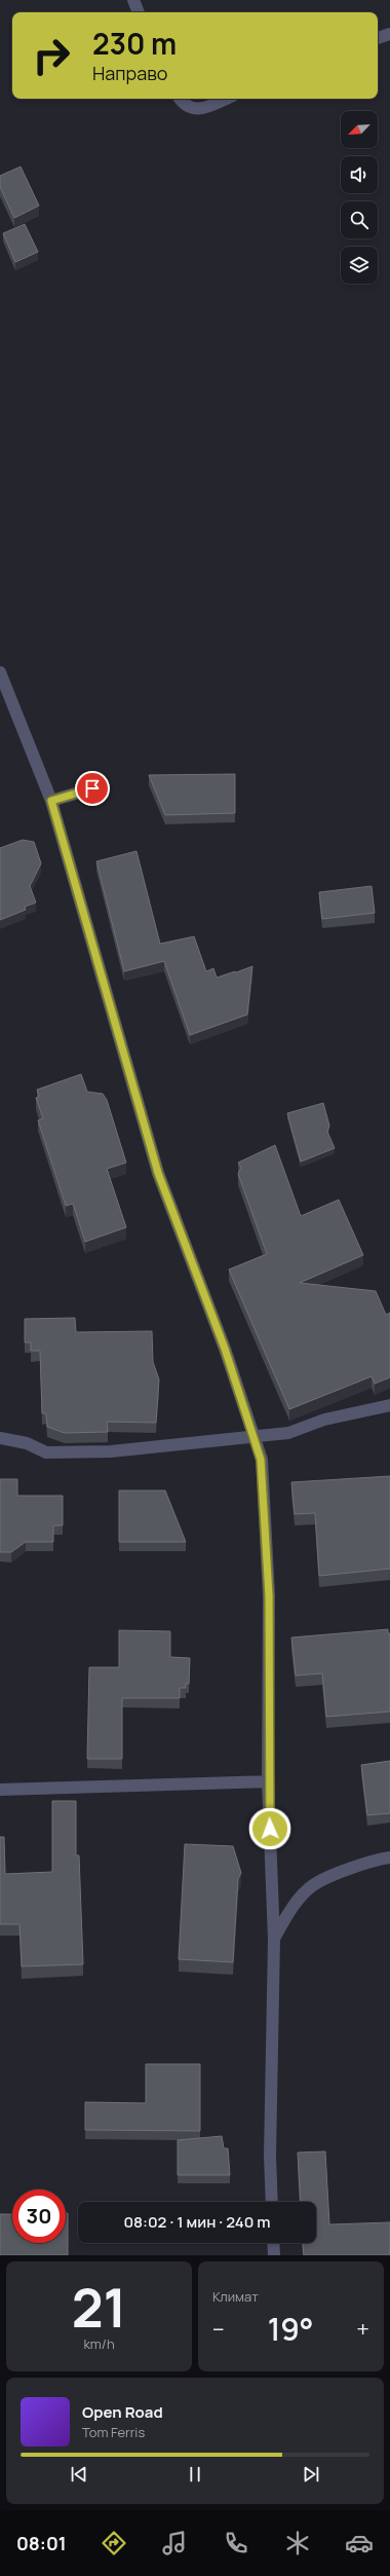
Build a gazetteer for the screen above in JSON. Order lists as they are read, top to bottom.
{
  "north": "bottom left",
  "page": {
    "turn": ["230 m", "Направо"],
    "limit": "30",
    "trip": "08:02 · 1 мин · 240 m",
    "tile": [
      ["21", "km/h"],
      "Климат"
    ],
    "heat": ["−", "19°", "+"],
    "song": ["Open Road", "Tom Ferris"],
    "tabs": "08:01"
  }
}
